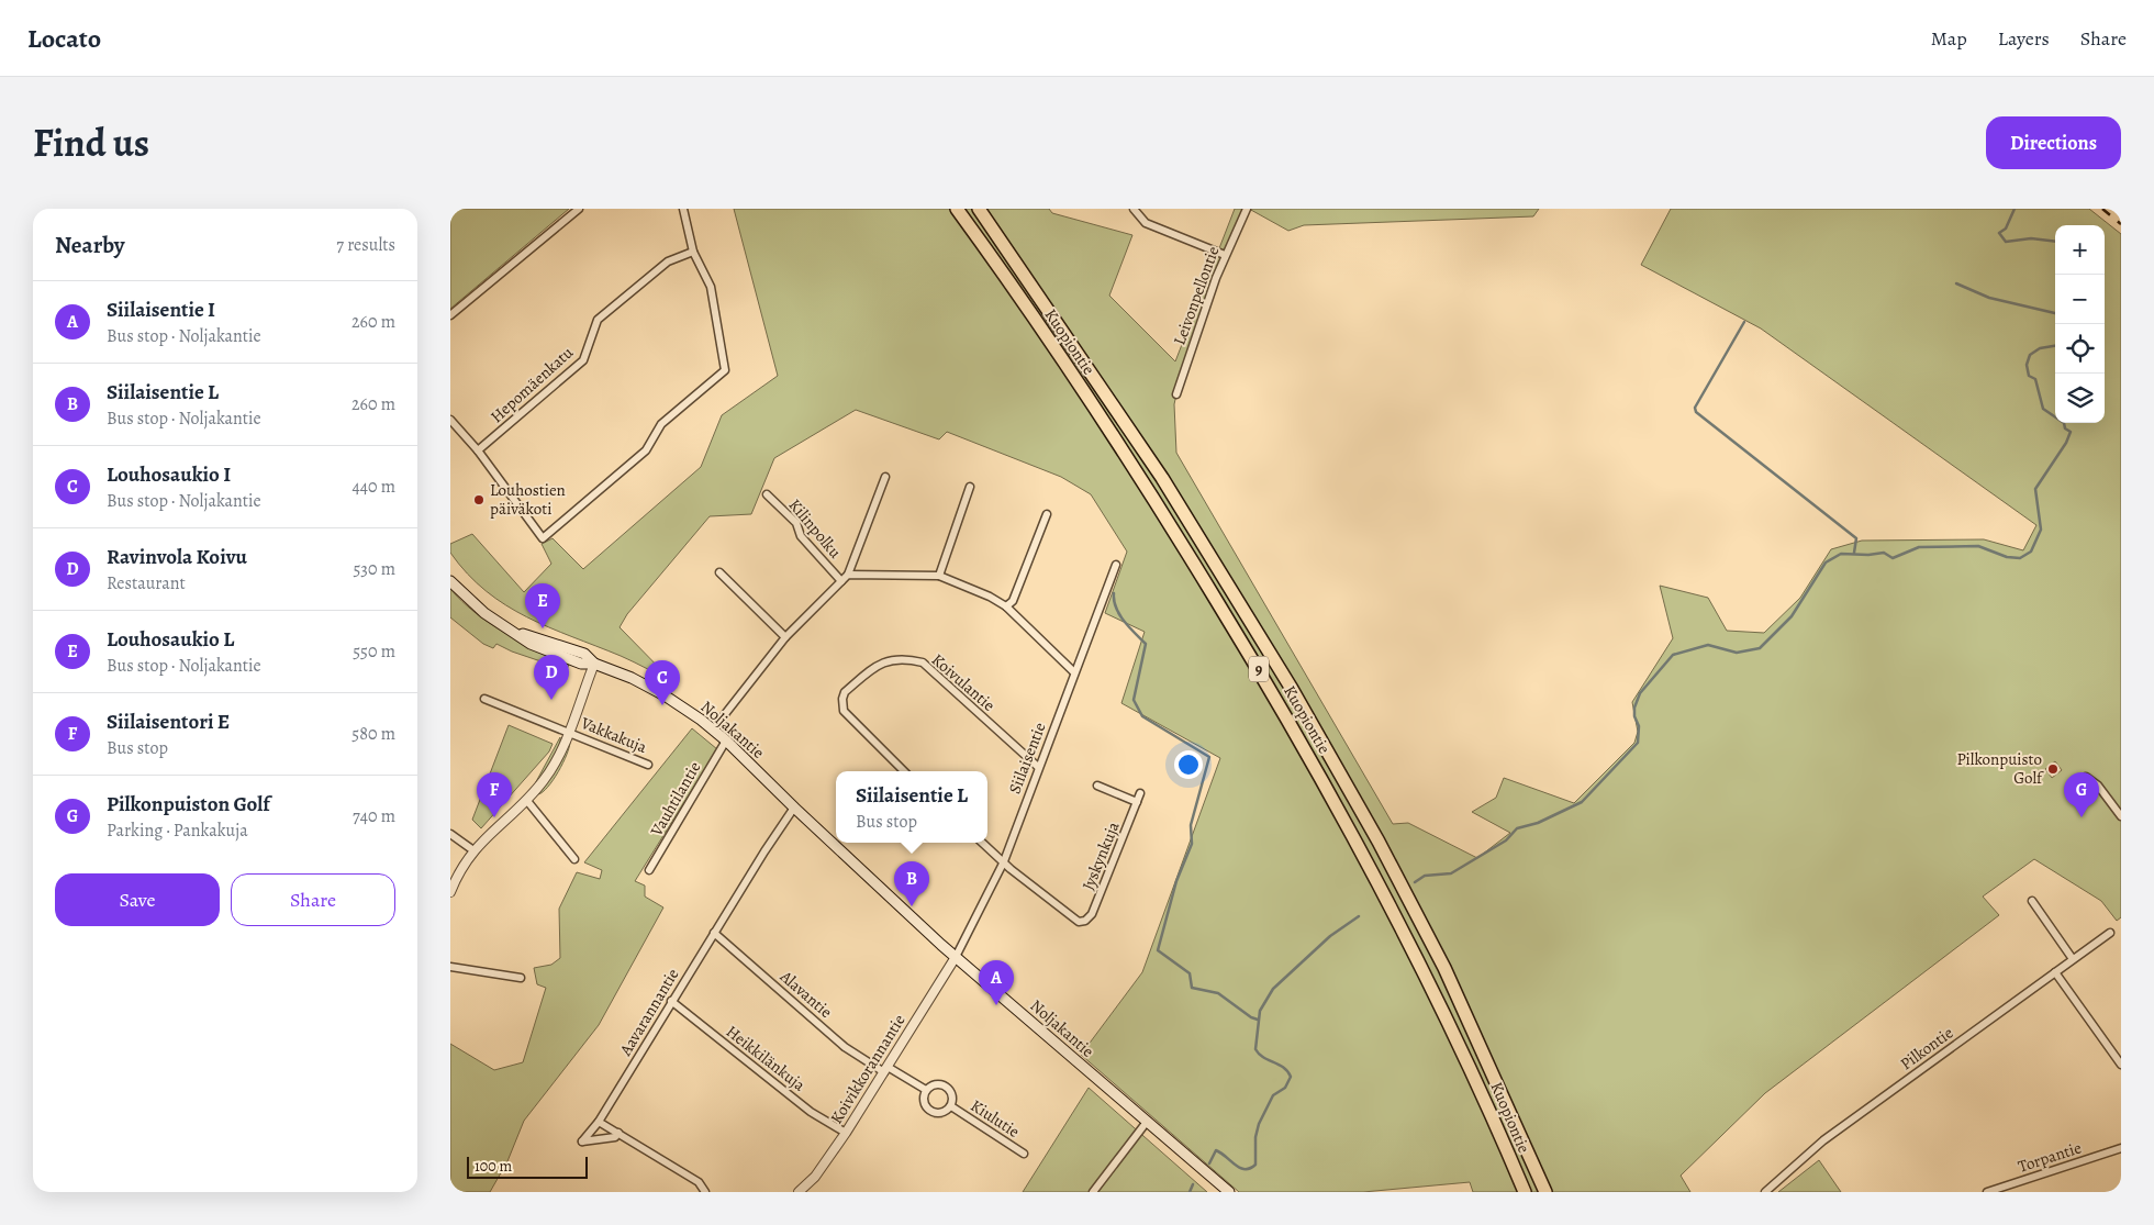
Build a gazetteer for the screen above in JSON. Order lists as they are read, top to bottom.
{
  "streets": {
    "highway": ["Kuopiontie", "9"],
    "main road": ["Noljakantie"],
    "street": [
      "Leivonpellontie",
      "Hepomäenkatu",
      "Kilinpolku",
      "Koivulantie",
      "Vakkakuja",
      "Siilaisentie",
      "Vauhtilantie",
      "Jyskynkuja",
      "Alavantie",
      "Aavarannantie",
      "Pilkontie",
      "Heikkilänkuja",
      "Koivikkorannantie",
      "Kiulutie",
      "Torpantie"
    ]
  },
  "crossings": [
    ["Koivulantie", "Siilaisentie"],
    ["Noljakantie", "Siilaisentie"],
    ["Noljakantie", "Vauhtilantie"],
    ["Noljakantie", "Aavarannantie"],
    ["Noljakantie", "Koivikkorannantie"],
    ["Siilaisentie", "Jyskynkuja"],
    ["Siilaisentie", "Koivikkorannantie"],
    ["Alavantie", "Aavarannantie"],
    ["Alavantie", "Koivikkorannantie"],
    ["Aavarannantie", "Heikkilänkuja"],
    ["Heikkilänkuja", "Koivikkorannantie"]
  ],
  "places": ["Louhostien päiväkoti", "Pilkonpuisto Golf"],
  "scale_bar": "100 m",
  "page": {
    "header": "Locato",
    "nav": ["Map", "Layers", "Share"],
    "title": "Find us",
    "buttons": [
      "Directions",
      ["Save", "Share"]
    ],
    "heading": ["Nearby", "7 results"],
    "map_buttons": ["+", "−"],
    "list": [
      {
        "mark": "A",
        "name": "Siilaisentie I",
        "note": "Bus stop · Noljakantie",
        "value": "260 m"
      },
      {
        "mark": "B",
        "name": "Siilaisentie L",
        "note": "Bus stop · Noljakantie",
        "value": "260 m"
      },
      {
        "mark": "C",
        "name": "Louhosaukio I",
        "note": "Bus stop · Noljakantie",
        "value": "440 m"
      },
      {
        "mark": "D",
        "name": "Ravinvola Koivu",
        "note": "Restaurant",
        "value": "530 m"
      },
      {
        "mark": "E",
        "name": "Louhosaukio L",
        "note": "Bus stop · Noljakantie",
        "value": "550 m"
      },
      {
        "mark": "F",
        "name": "Siilaisentori E",
        "note": "Bus stop",
        "value": "580 m"
      },
      {
        "mark": "G",
        "name": "Pilkonpuiston Golf",
        "note": "Parking · Pankakuja",
        "value": "740 m"
      }
    ],
    "pins": [
      "E",
      "D",
      "C",
      "F",
      "G",
      "B",
      "A"
    ],
    "popup": ["Siilaisentie L", "Bus stop"],
    "scale": "100 m"
  }
}
